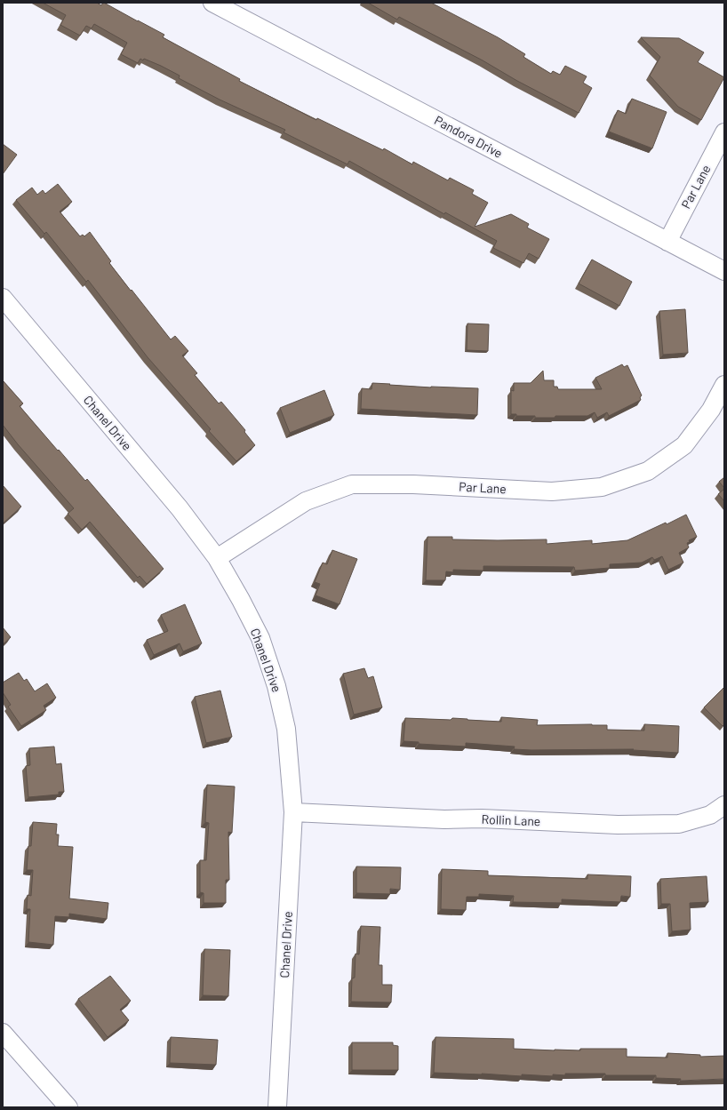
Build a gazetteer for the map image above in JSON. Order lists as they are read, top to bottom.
{
  "streets": {
    "street": [
      "Pandora Drive",
      "Par Lane",
      "Chanel Drive",
      "Rollin Lane"
    ]
  },
  "crossings": [
    ["Pandora Drive", "Par Lane"],
    ["Par Lane", "Chanel Drive"],
    ["Chanel Drive", "Rollin Lane"]
  ]
}
